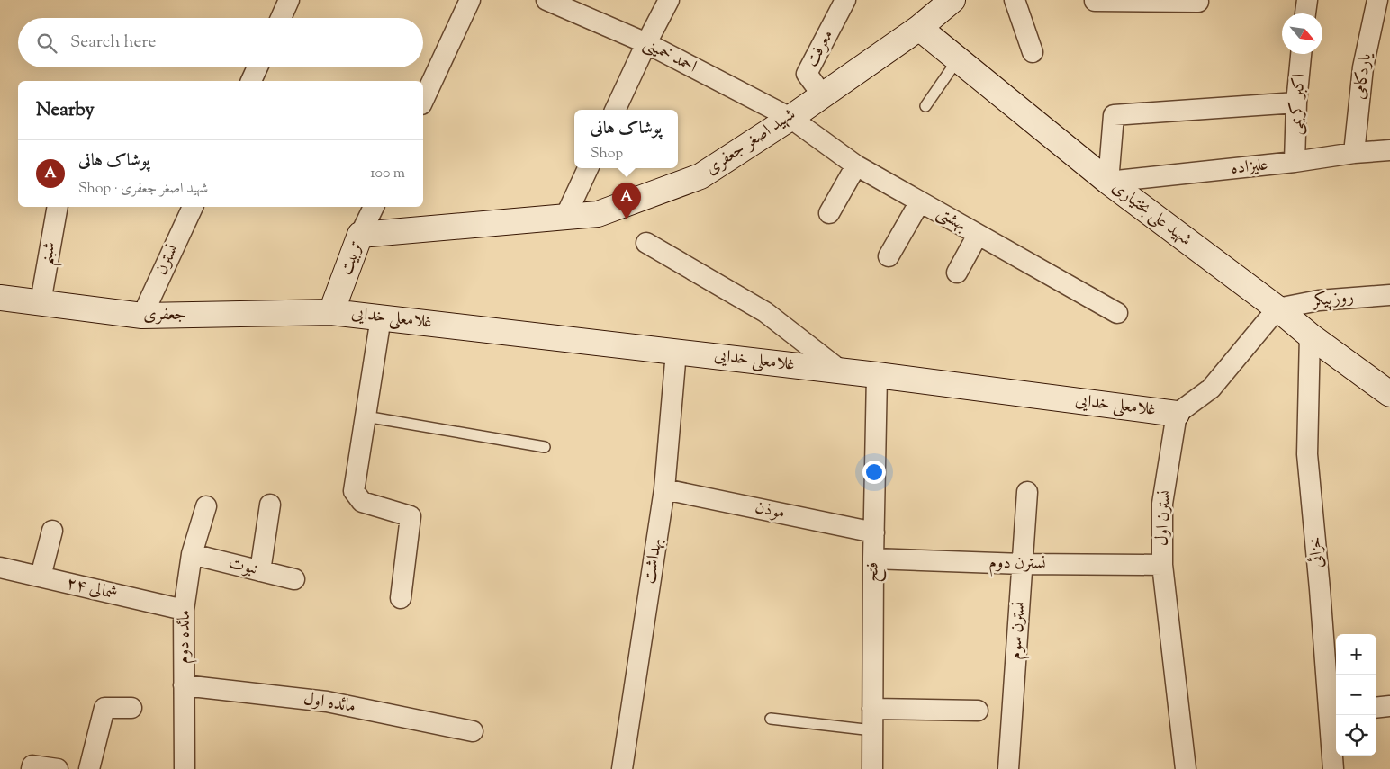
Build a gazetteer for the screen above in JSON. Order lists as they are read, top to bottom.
{
  "streets": {
    "street": [
      "معرفت",
      "احمد خمینی",
      "یاردکامی",
      "اکبر کریمی",
      "شهید اصغر جعفری",
      "علیزاده",
      "شهید علی بختیاری",
      "بهشتی",
      "شبنم",
      "تربیت",
      "نسترن",
      "روزپیکر",
      "جعفری",
      "غلامعلی خدایی",
      "موذن",
      "نسترن اول",
      "خزائی",
      "بهداشت",
      "نسترن دوم",
      "نبوت",
      "فتح",
      "۲۴ شمالی",
      "نسترن سوم",
      "مائده دوم",
      "مائده اول"
    ]
  },
  "crossings": [
    ["معرفت", "شهید اصغر جعفری"],
    ["احمد خمینی", "شهید اصغر جعفری"],
    ["احمد خمینی", "بهشتی"],
    ["یاردکامی", "علیزاده"],
    ["اکبر کریمی", "علیزاده"],
    ["شهید اصغر جعفری", "شهید علی بختیاری"],
    ["شهید اصغر جعفری", "بهشتی"],
    ["شهید اصغر جعفری", "تربیت"],
    ["علیزاده", "شهید علی بختیاری"],
    ["شهید علی بختیاری", "روزپیکر"],
    ["شهید علی بختیاری", "خزائی"],
    ["شبنم", "جعفری"],
    ["تربیت", "جعفری"],
    ["تربیت", "غلامعلی خدایی"],
    ["نسترن", "جعفری"],
    ["جعفری", "غلامعلی خدایی"],
    ["غلامعلی خدایی", "نسترن اول"],
    ["غلامعلی خدایی", "بهداشت"],
    ["غلامعلی خدایی", "فتح"],
    ["موذن", "بهداشت"],
    ["موذن", "فتح"],
    ["نسترن اول", "نسترن دوم"],
    ["نسترن دوم", "فتح"],
    ["نسترن دوم", "نسترن سوم"],
    ["نبوت", "مائده دوم"],
    ["۲۴ شمالی", "مائده دوم"],
    ["مائده دوم", "مائده اول"]
  ],
  "north": "bottom right",
  "page": {
    "search": "Search here",
    "heading": "Nearby",
    "popup": ["پوشاک هانی", "Shop"],
    "list": [
      {
        "mark": "A",
        "name": "پوشاک هانی",
        "note": "Shop · شهید اصغر جعفری",
        "value": "100 m"
      }
    ],
    "pins": "A",
    "map_buttons": ["+", "−"]
  }
}
